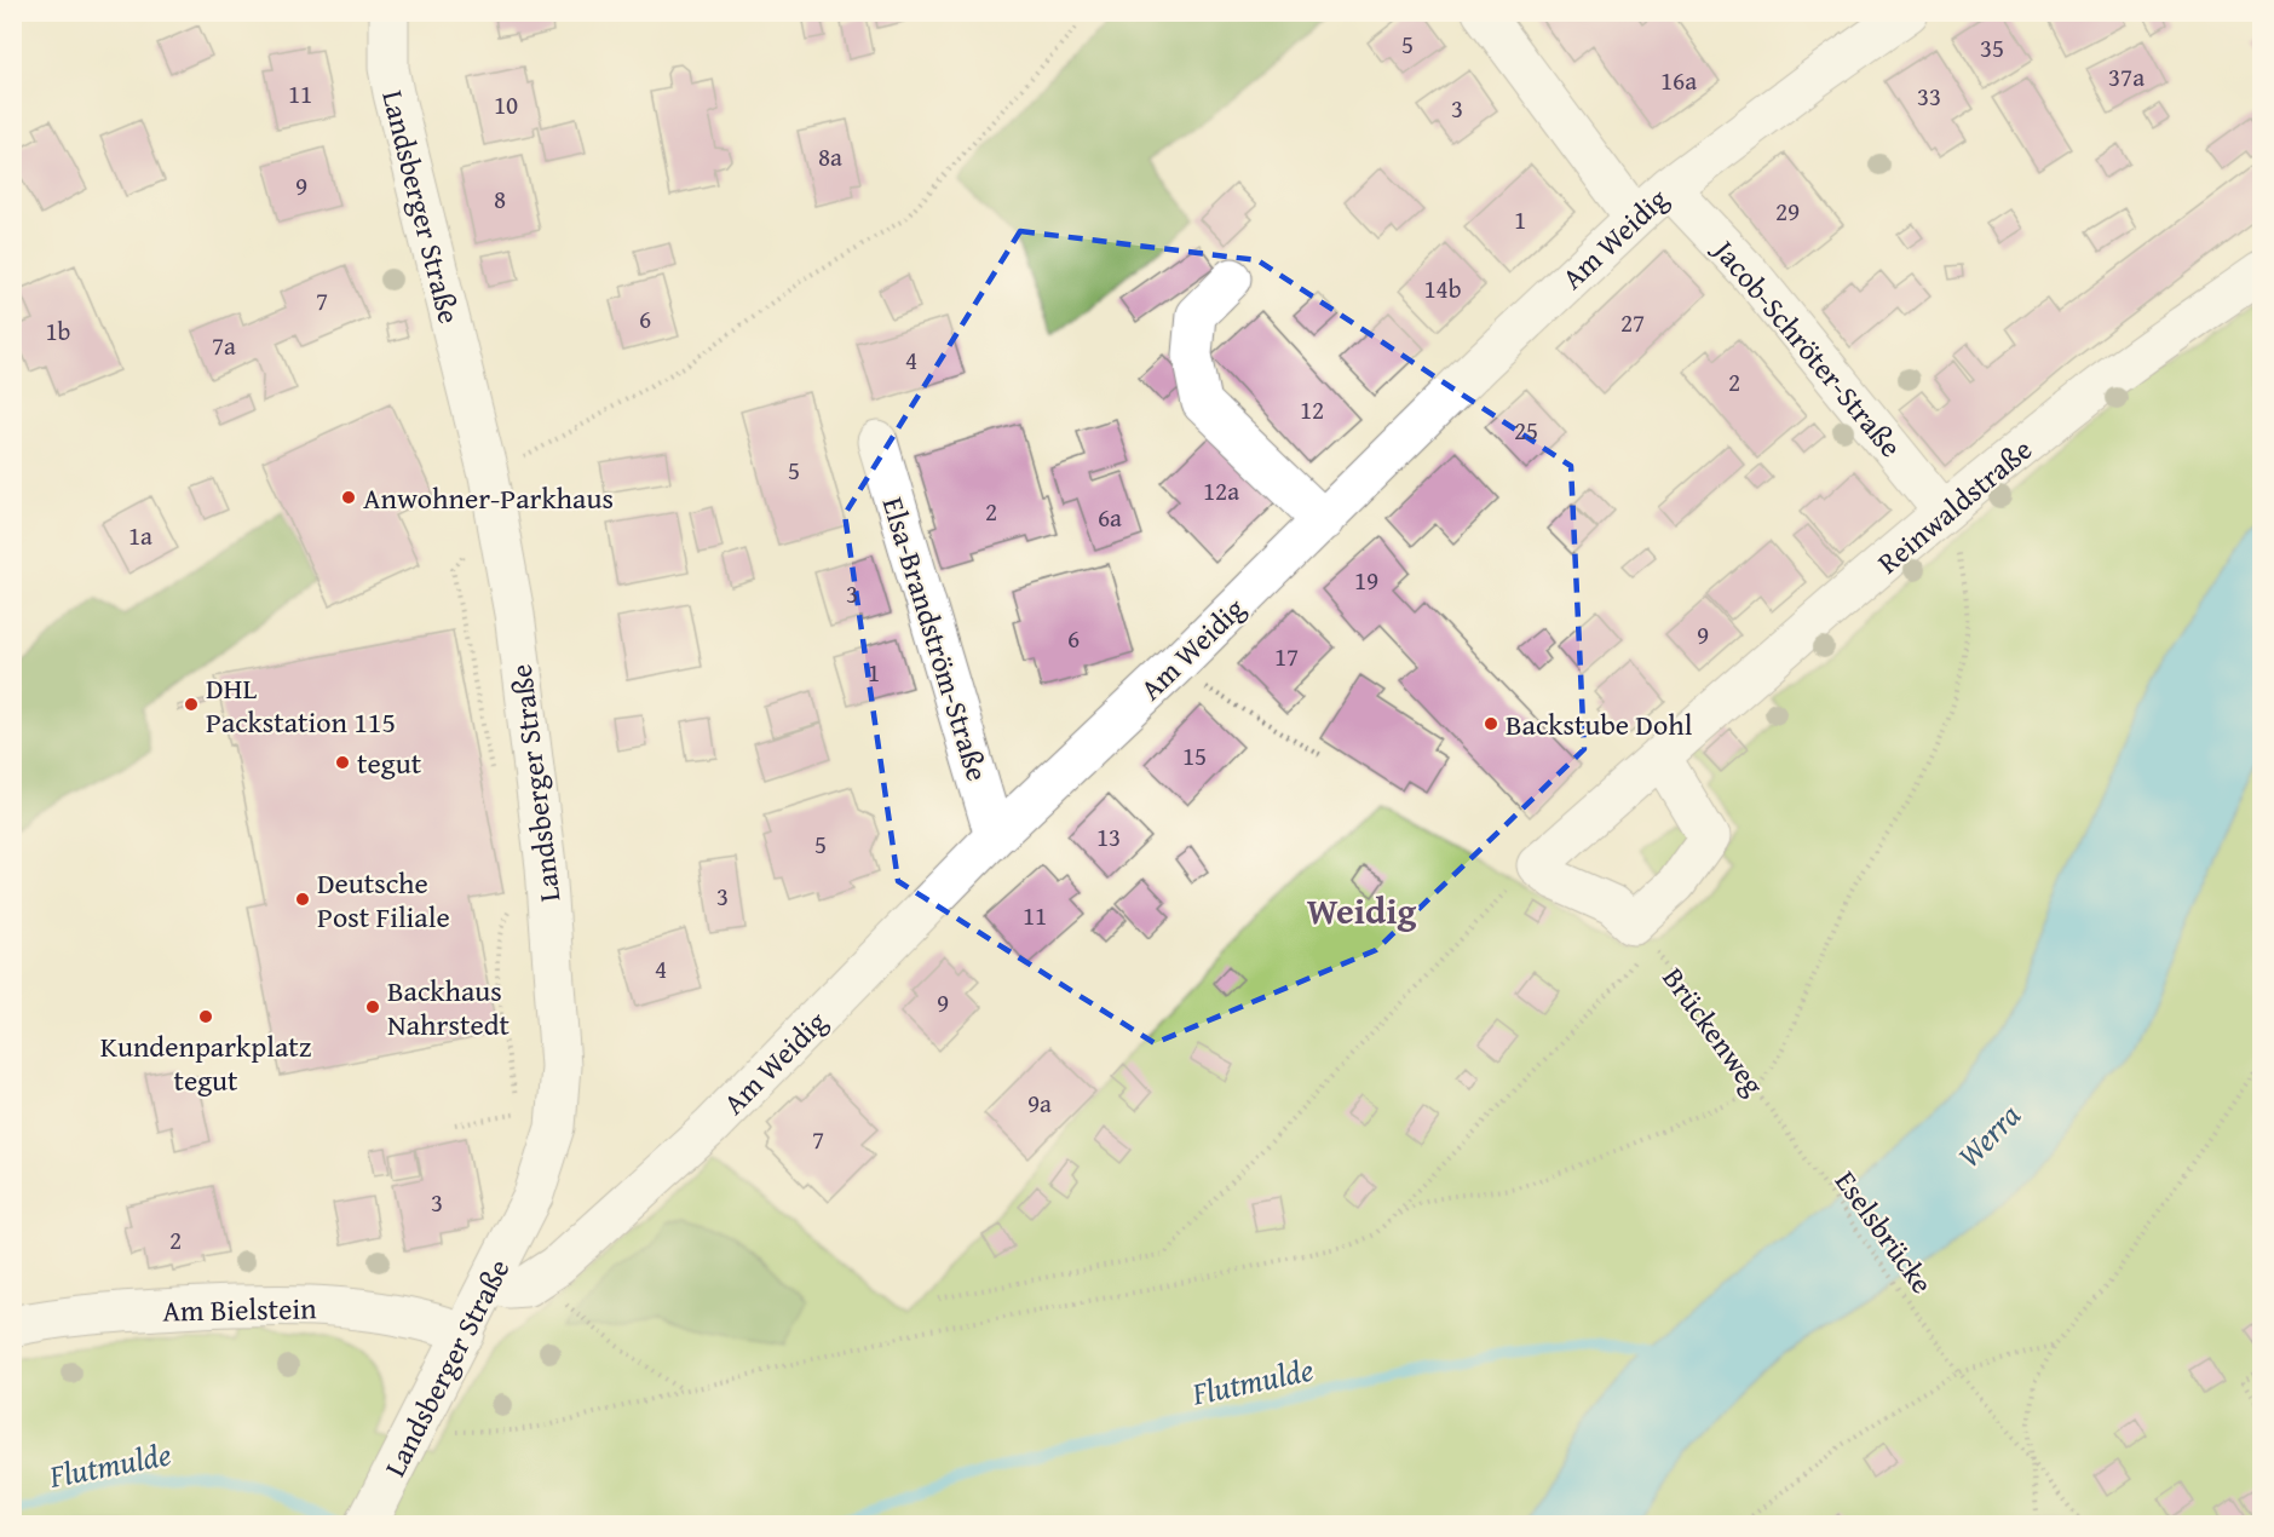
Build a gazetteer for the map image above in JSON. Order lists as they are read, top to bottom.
{
  "streets": {
    "street": [
      "Landsberger Straße",
      "Am Weidig",
      "Jacob-Schröter-Straße",
      "Reinwaldstraße",
      "Elsa-Brandström-Straße",
      "Am Bielstein"
    ],
    "path": ["Brückenweg", "Eselsbrücke"]
  },
  "crossings": [
    ["Landsberger Straße", "Am Bielstein"],
    ["Am Weidig", "Jacob-Schröter-Straße"],
    ["Am Weidig", "Elsa-Brandström-Straße"],
    ["Jacob-Schröter-Straße", "Reinwaldstraße"],
    ["Brückenweg", "Eselsbrücke"]
  ],
  "districts": ["Weidig"],
  "water": ["Werra", "Flutmulde"],
  "places": [
    "Anwohner-Parkhaus",
    "DHL Packstation 115",
    "Backstube Dohl",
    "tegut",
    "Deutsche Post Filiale",
    "Backhaus Nahrstedt",
    "Kundenparkplatz tegut"
  ],
  "house_numbers": [
    "5",
    "35",
    "37a",
    "16a",
    "11",
    "33",
    "10",
    "3",
    "8a",
    "9",
    "8",
    "29",
    "1",
    "14b",
    "7",
    "6",
    "27",
    "1b",
    "7a",
    "4",
    "2",
    "12",
    "25",
    "5",
    "12a",
    "2",
    "6a",
    "1a",
    "19",
    "3",
    "9",
    "6",
    "17",
    "1",
    "15",
    "13",
    "5",
    "3",
    "11",
    "4",
    "9",
    "9a",
    "7",
    "3",
    "2"
  ]
}
